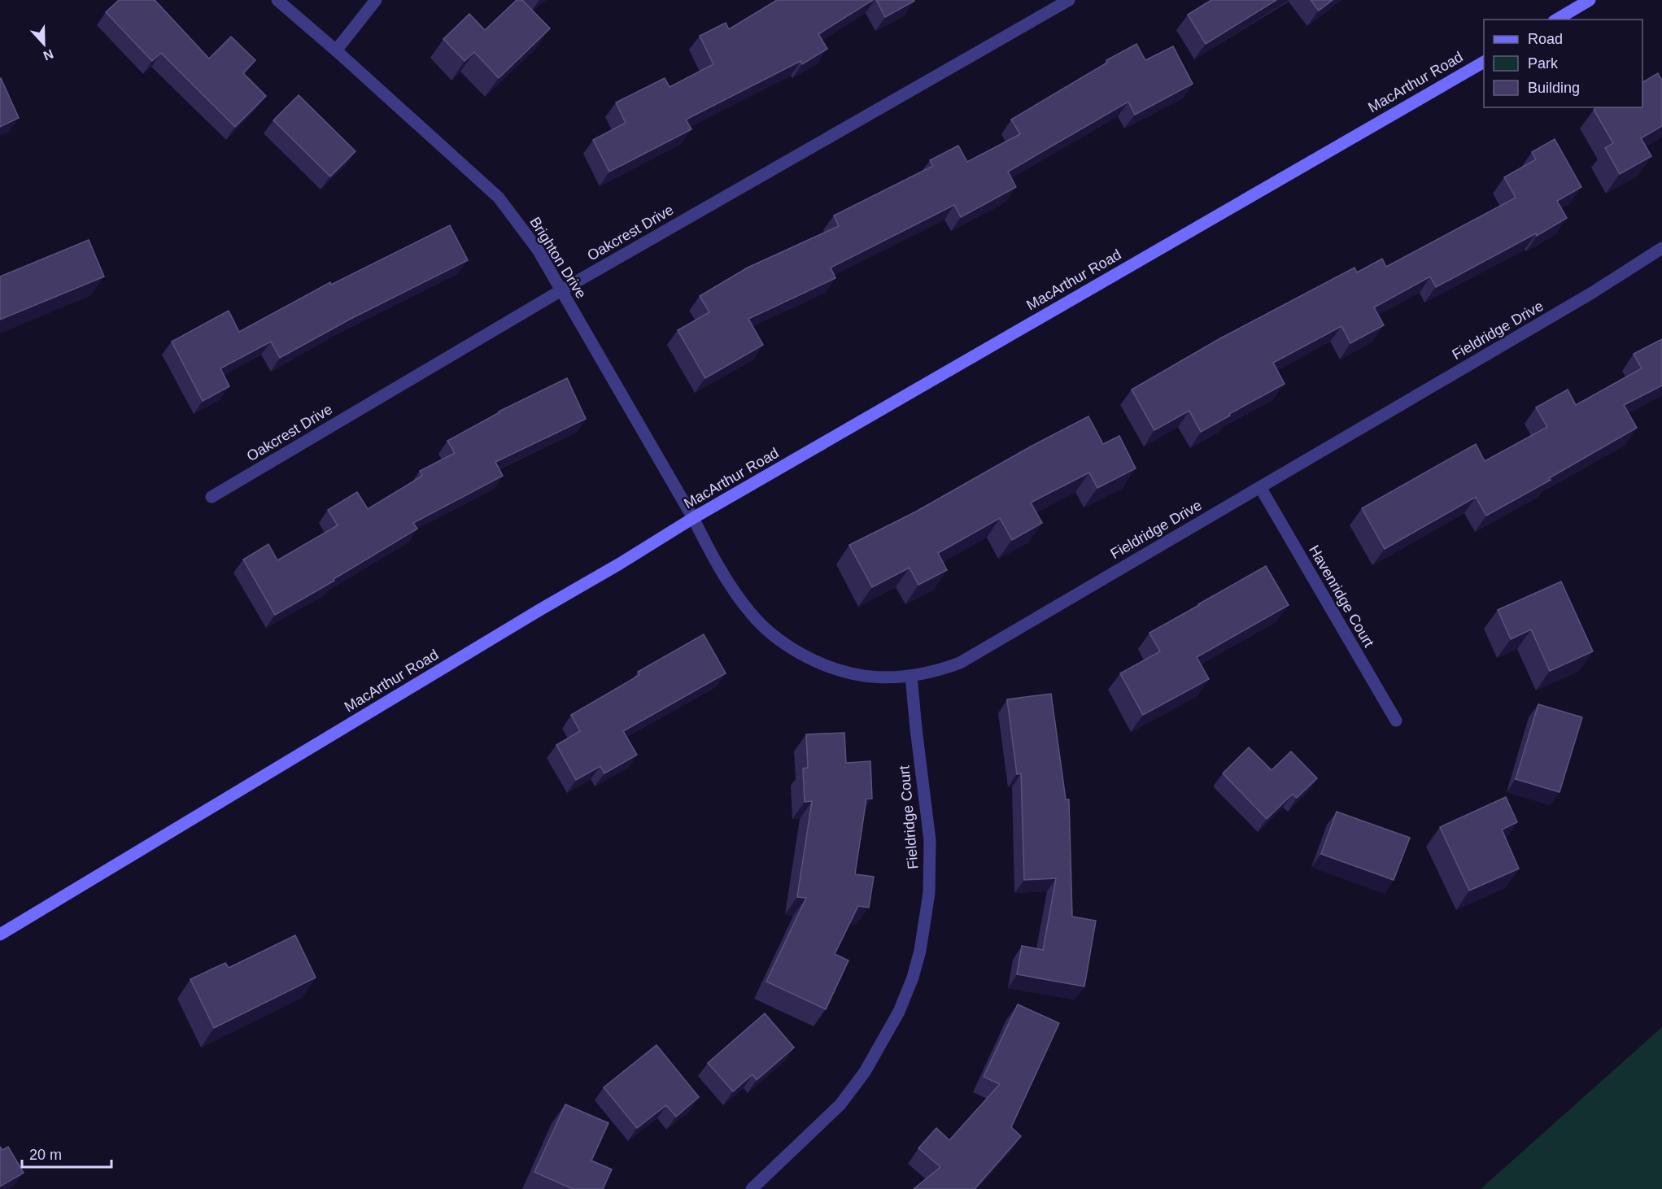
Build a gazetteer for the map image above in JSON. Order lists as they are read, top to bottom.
{
  "streets": {
    "street": [
      "MacArthur Road",
      "Oakcrest Drive",
      "Brighton Drive",
      "Fieldridge Drive",
      "Havenridge Court",
      "Fieldridge Court"
    ]
  },
  "crossings": [
    ["MacArthur Road", "Brighton Drive"],
    ["MacArthur Road", "Fieldridge Drive"],
    ["Oakcrest Drive", "Brighton Drive"],
    ["Brighton Drive", "Fieldridge Drive"],
    ["Fieldridge Drive", "Havenridge Court"],
    ["Fieldridge Drive", "Fieldridge Court"]
  ],
  "legend": ["Road", "Park", "Building"],
  "scale_bar": "20 m",
  "north": "bottom"
}
